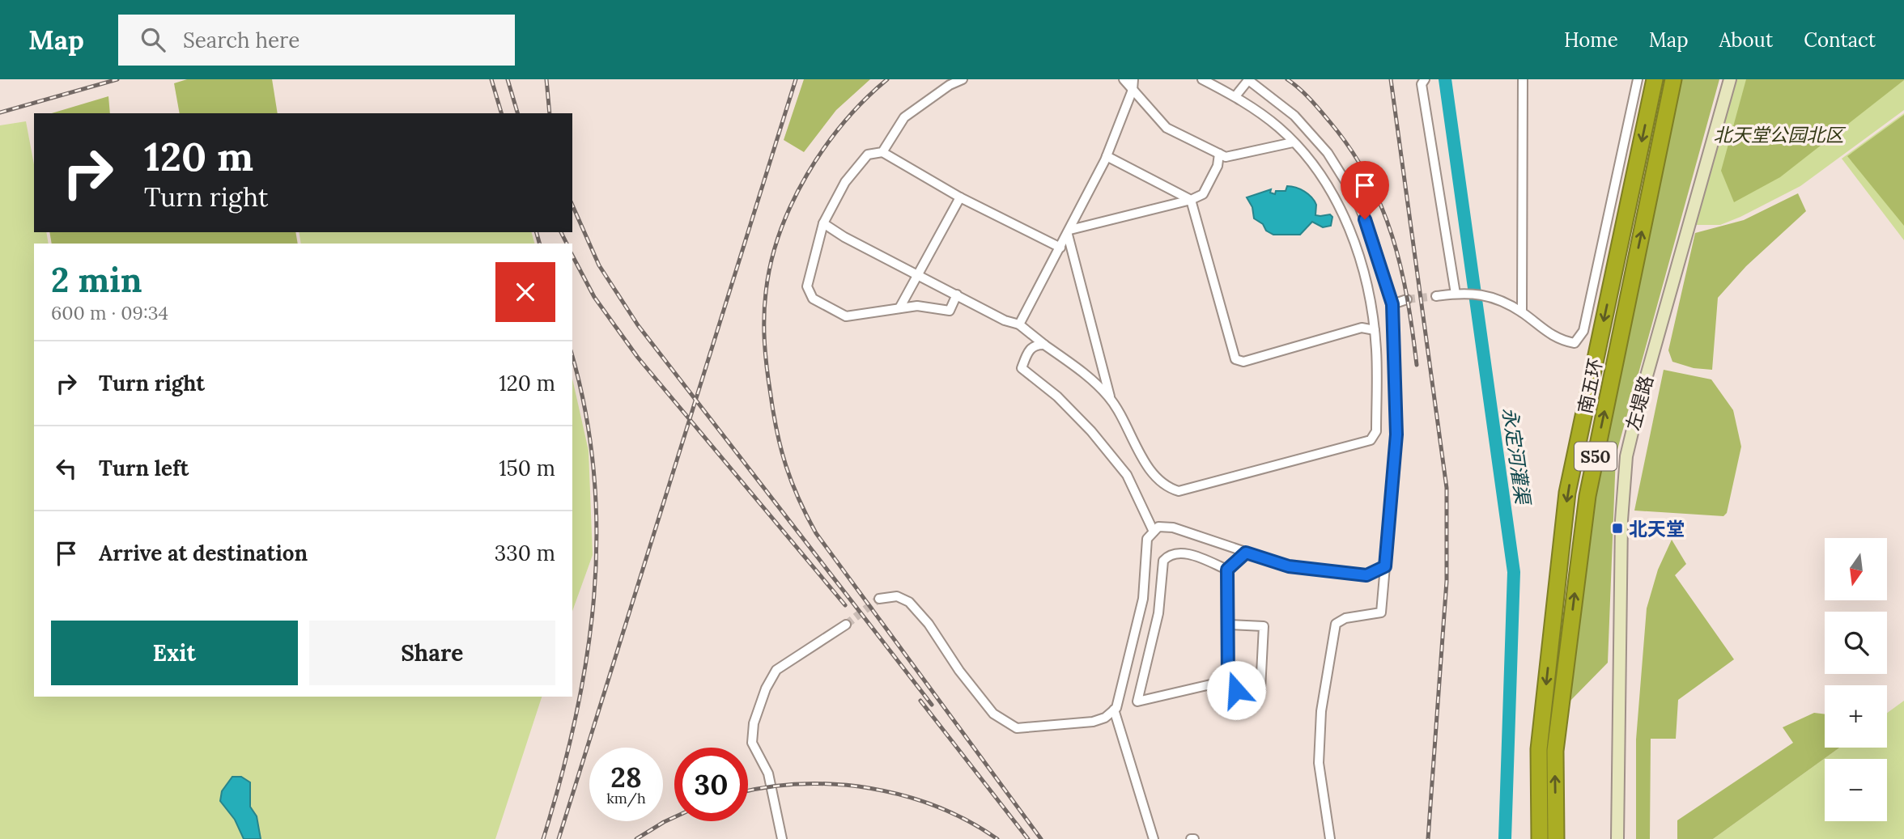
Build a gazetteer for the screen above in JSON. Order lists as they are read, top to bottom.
{
  "streets": {
    "highway": ["南五环", "S50"],
    "main road": ["左堤路"]
  },
  "water": ["永定河灌渠"],
  "parks": ["北天堂公园北区"],
  "places": {
    "transit": ["北天堂"]
  },
  "north": "bottom",
  "page": {
    "header": "Map",
    "search": "Search here",
    "nav": [
      "Home",
      "Map",
      "About",
      "Contact"
    ],
    "turn": ["120 m", "Turn right"],
    "heading": ["2 min", "600 m · 09:34"],
    "list": [
      {
        "name": "Turn right",
        "value": "120 m"
      },
      {
        "name": "Turn left",
        "value": "150 m"
      },
      {
        "name": "Arrive at destination",
        "value": "330 m"
      }
    ],
    "map_buttons": ["+", "−"],
    "buttons": ["Exit", "Share"],
    "speed": "28 km/h",
    "limit": "30"
  }
}
